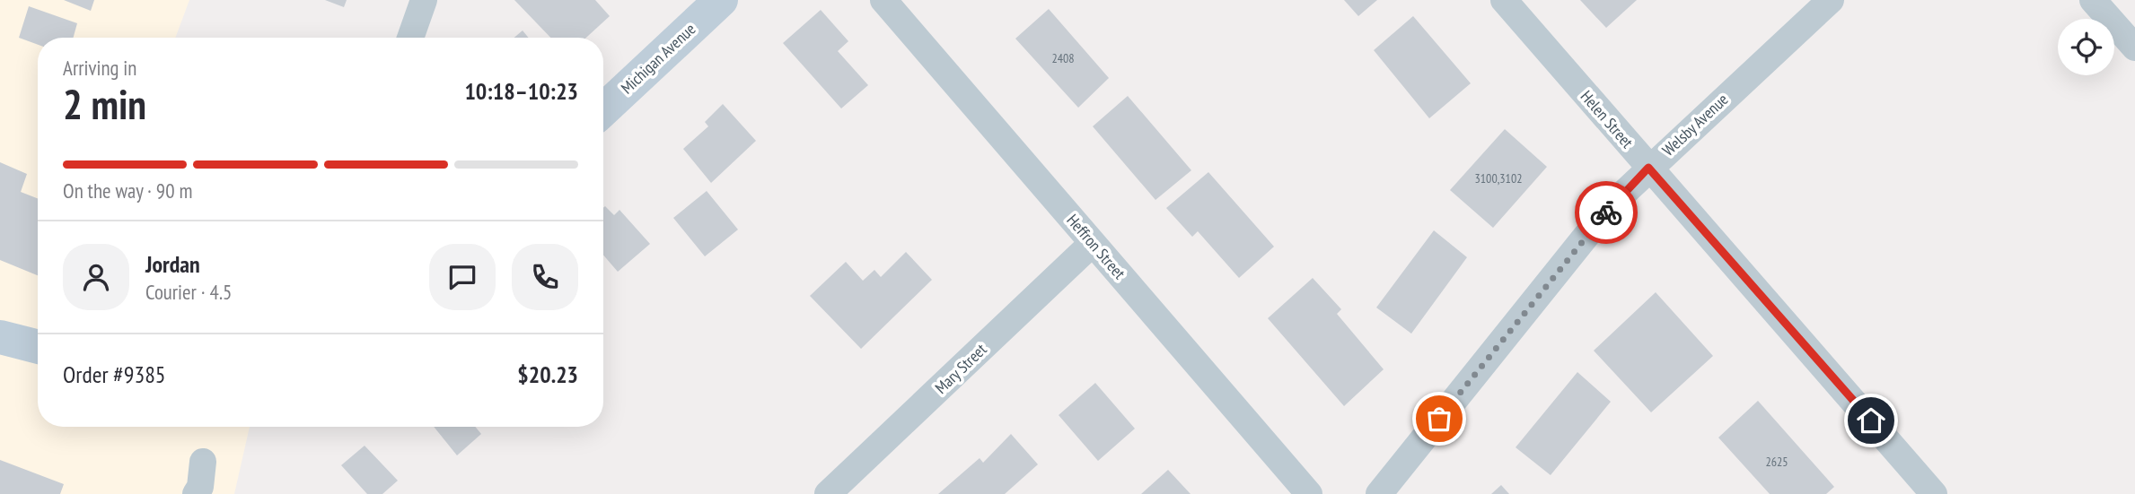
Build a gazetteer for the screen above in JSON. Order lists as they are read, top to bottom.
{
  "streets": {
    "street": [
      "Michigan Avenue",
      "Helen Street",
      "Welsby Avenue",
      "Heffron Street",
      "Mary Street"
    ]
  },
  "crossings": [
    ["Helen Street", "Welsby Avenue"],
    ["Heffron Street", "Mary Street"]
  ],
  "house_numbers": ["2408", "3100,3102", "2625"],
  "page": {
    "heading": ["2 min", "Arriving in", "10:18–10:23"],
    "panel": [
      "Jordan",
      "Courier · 4.5",
      "Order #9385",
      "$20.23"
    ],
    "bar": "On the way · 90 m"
  }
}
